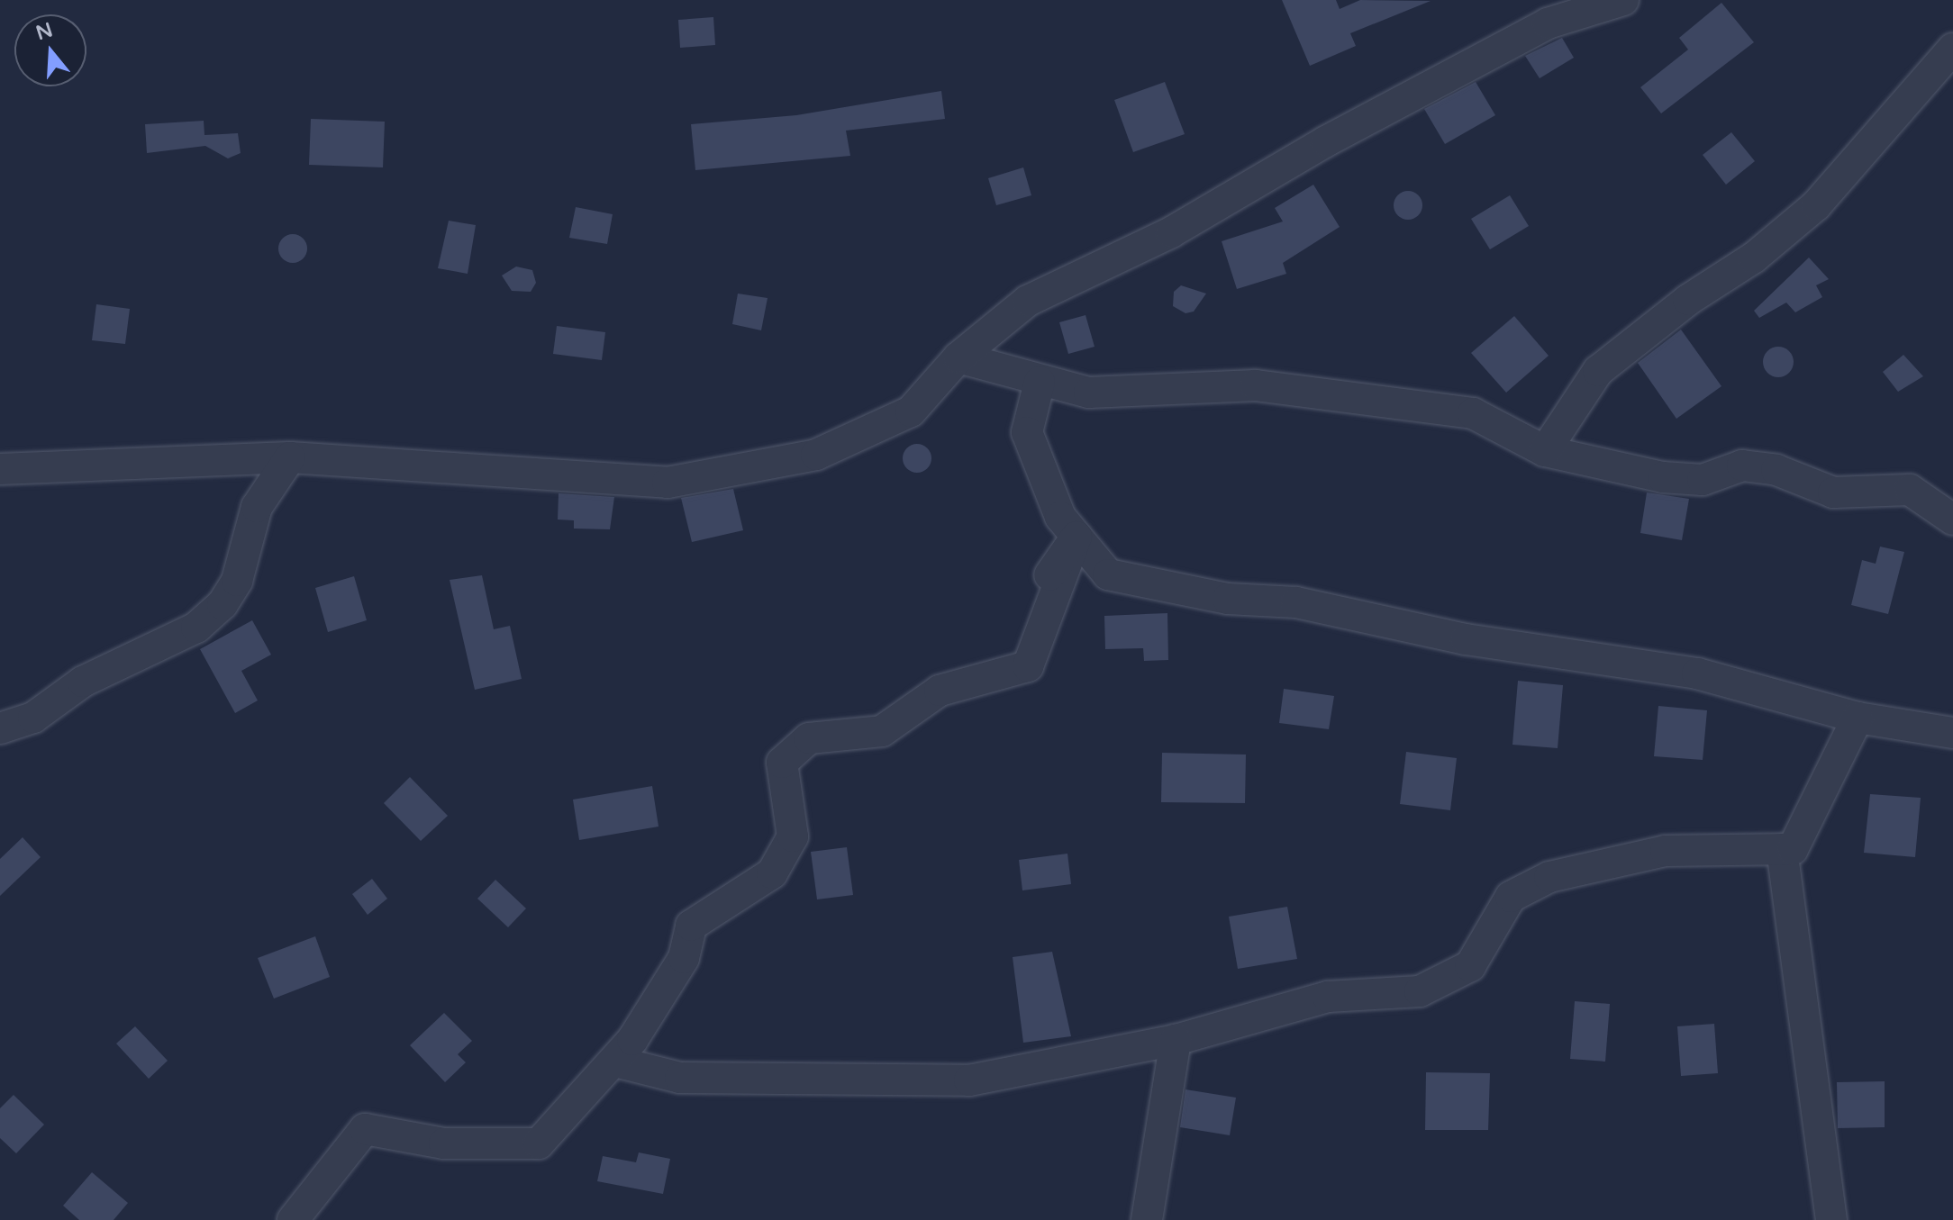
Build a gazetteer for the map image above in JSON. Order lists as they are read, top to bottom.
{
  "north": "top"
}
